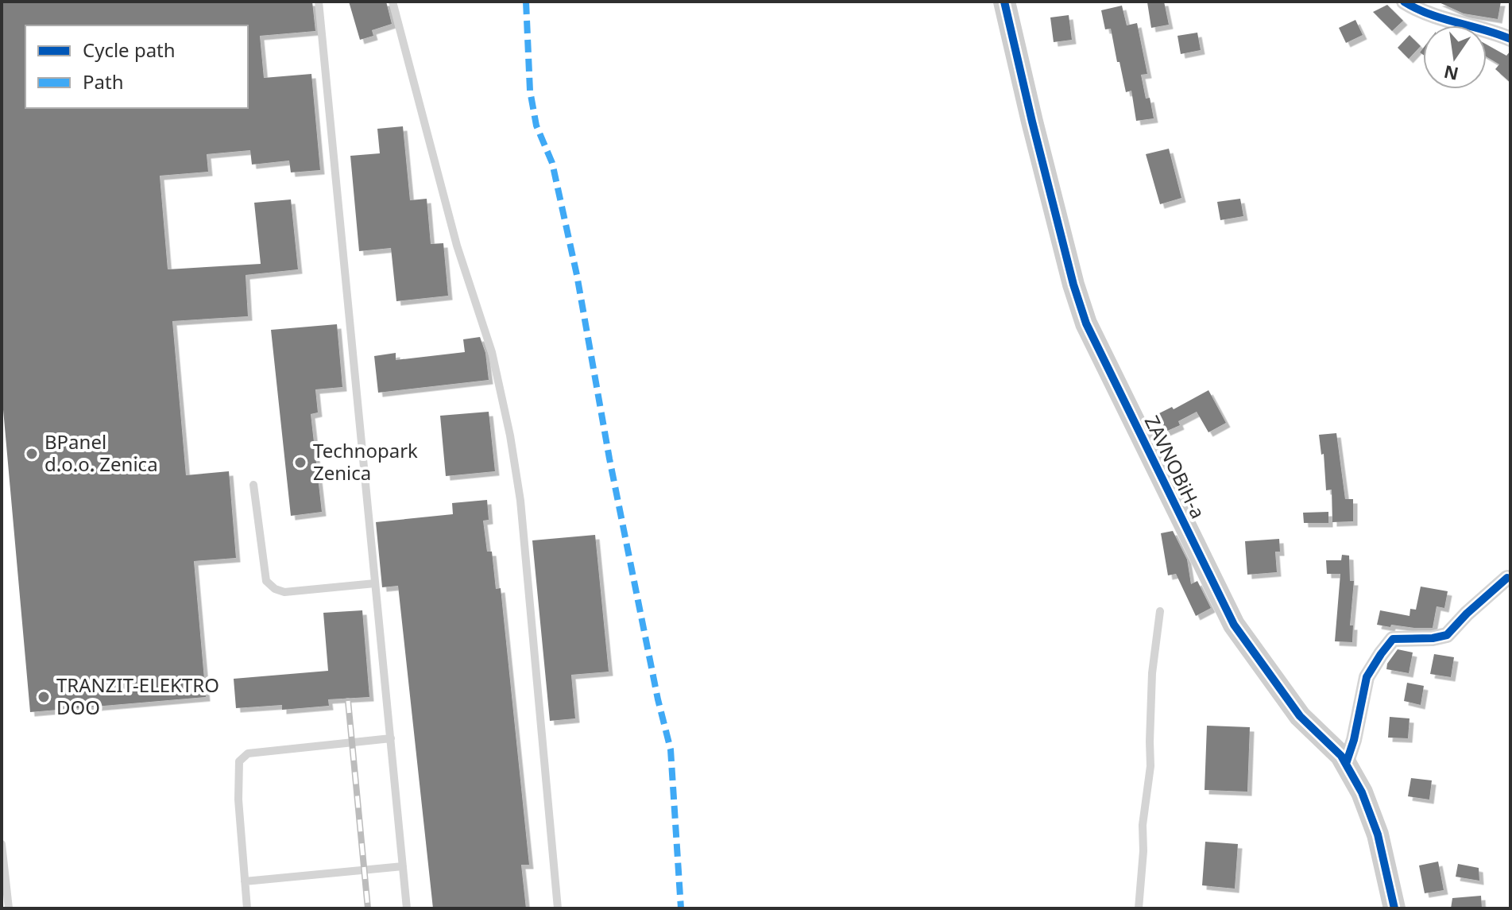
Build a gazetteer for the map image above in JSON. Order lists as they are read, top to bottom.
{
  "streets": {
    "main road": ["ZAVNOBiH-a"]
  },
  "places": ["BPanel d.o.o. Zenica", "Technopark Zenica", "TRANZIT-ELEKTRO DOO"],
  "legend": ["Cycle path", "Path"],
  "north": "bottom"
}
